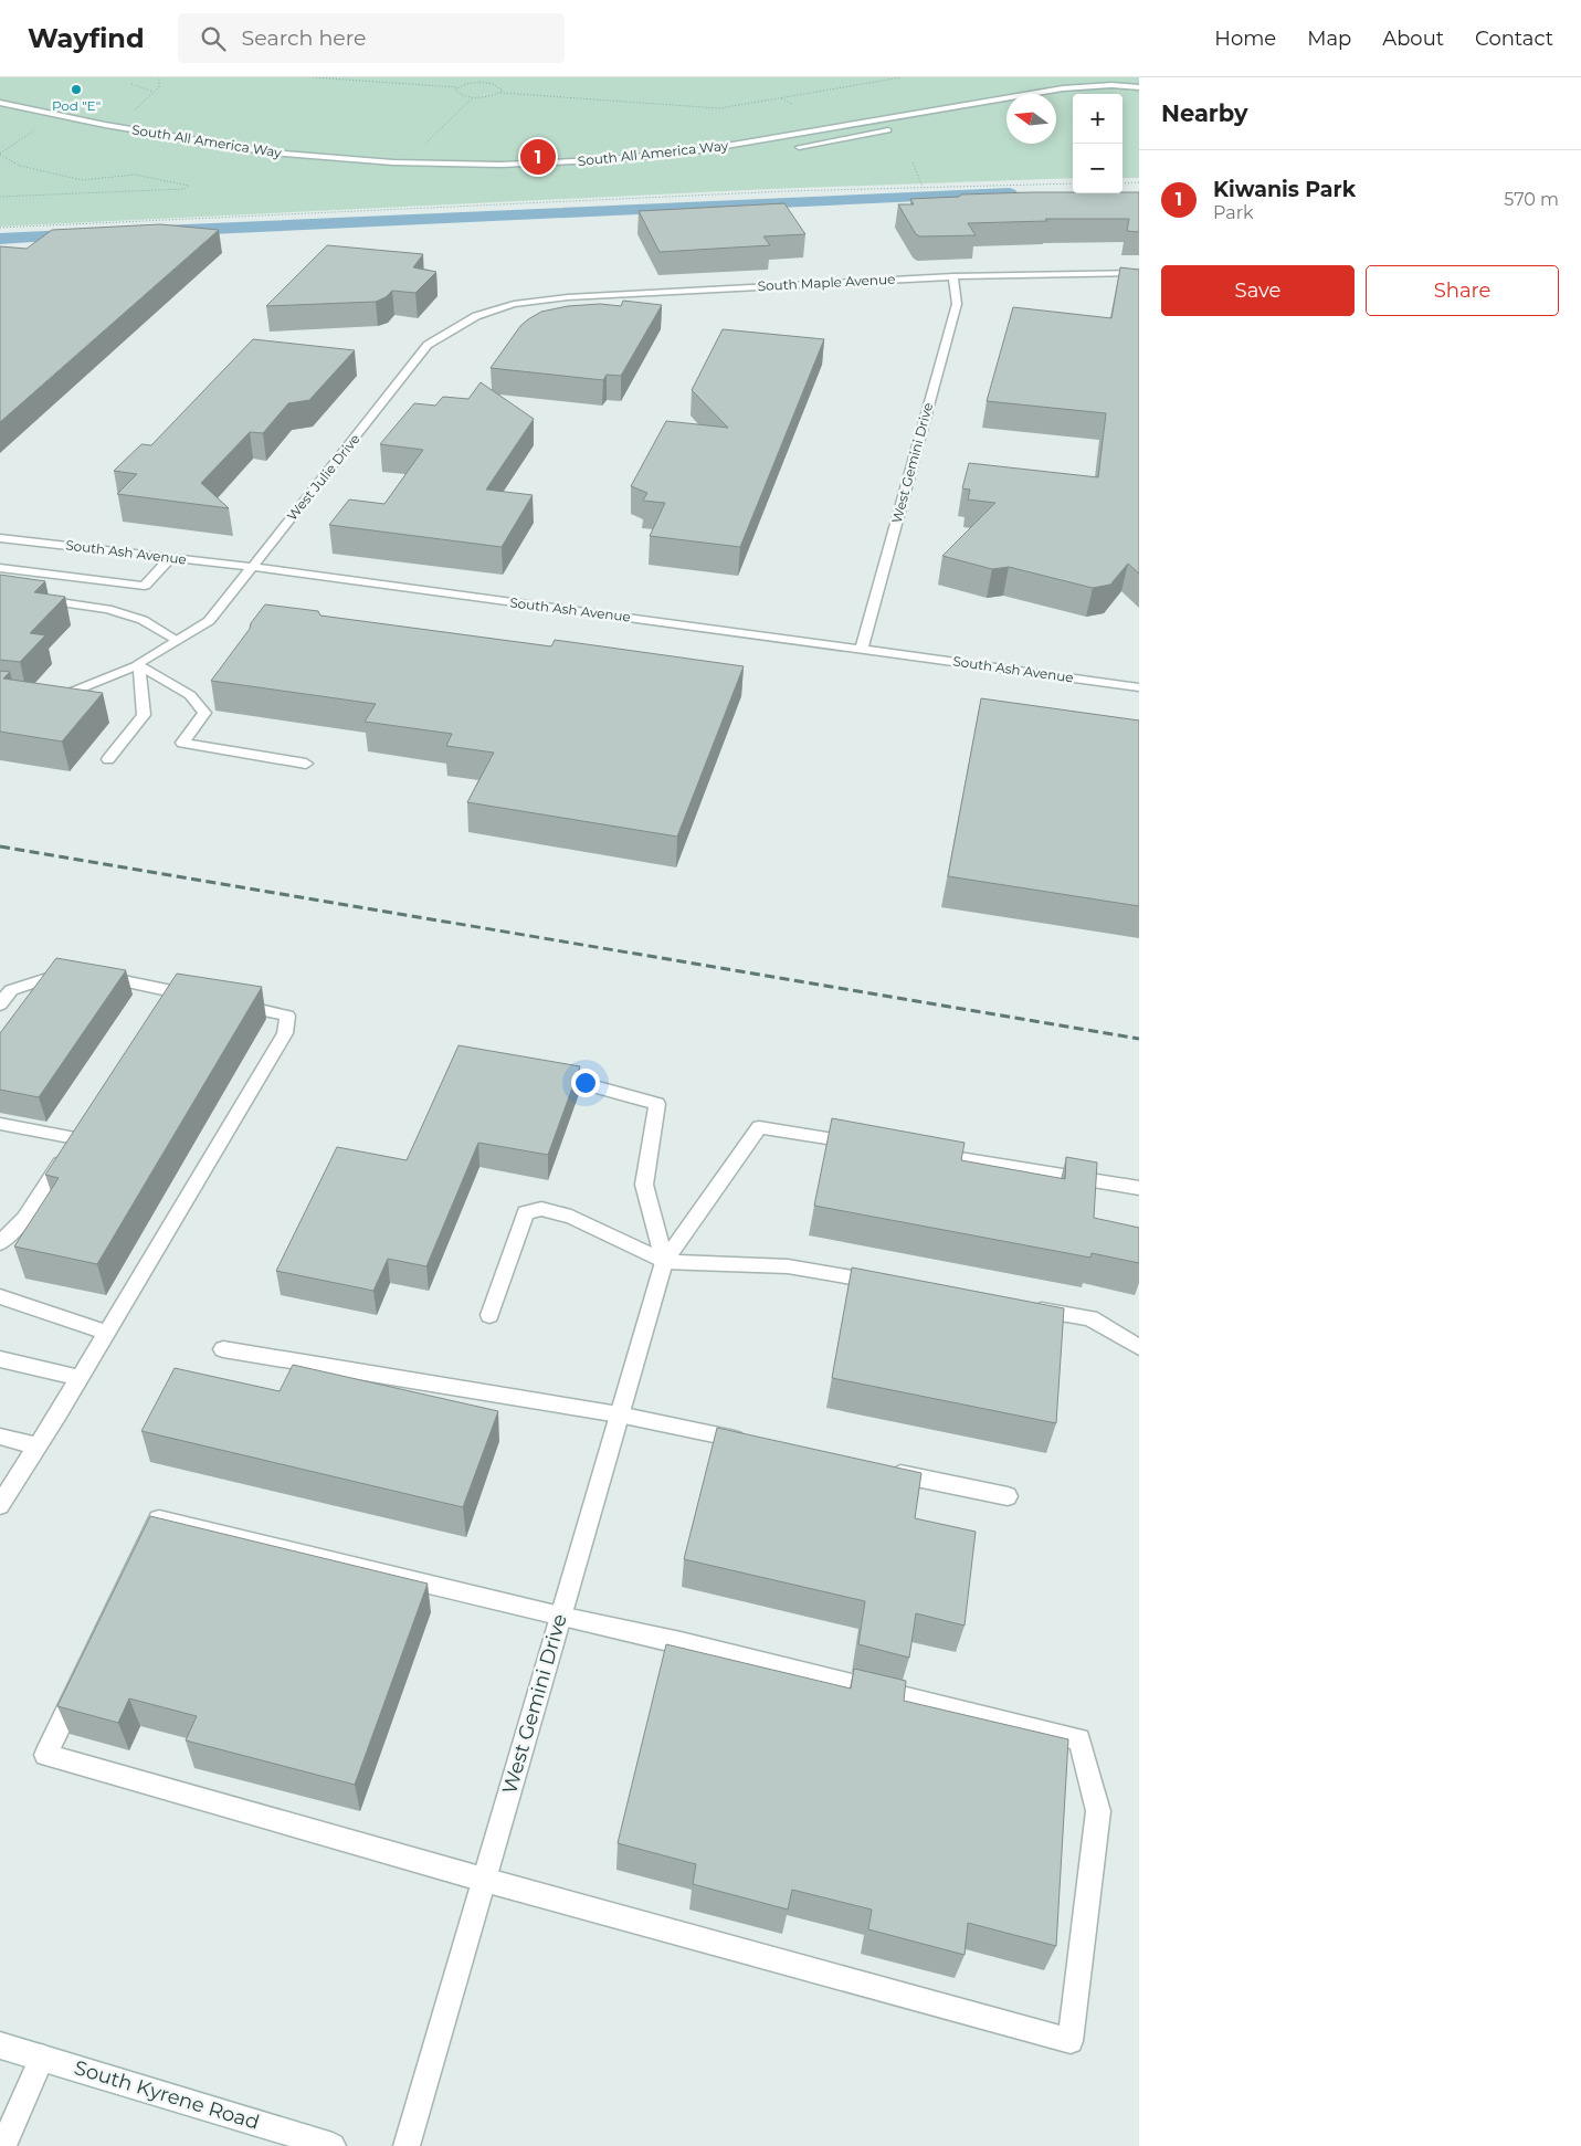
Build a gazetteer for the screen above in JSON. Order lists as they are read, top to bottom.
{
  "streets": {
    "street": [
      "South All America Way",
      "South Maple Avenue",
      "West Gemini Drive",
      "West Julie Drive",
      "South Ash Avenue",
      "South Kyrene Road"
    ]
  },
  "crossings": [
    ["South Maple Avenue", "West Gemini Drive"],
    ["South Maple Avenue", "West Julie Drive"],
    ["West Gemini Drive", "South Ash Avenue"],
    ["West Julie Drive", "South Ash Avenue"]
  ],
  "places": ["Pod \"E\""],
  "north": "left",
  "page": {
    "header": "Wayfind",
    "search": "Search here",
    "nav": [
      "Home",
      "Map",
      "About",
      "Contact"
    ],
    "heading": "Nearby",
    "map_buttons": ["+", "−"],
    "pins": "1",
    "list": [
      {
        "mark": "1",
        "name": "Kiwanis Park",
        "note": "Park",
        "value": "570 m"
      }
    ],
    "buttons": ["Save", "Share"]
  }
}
